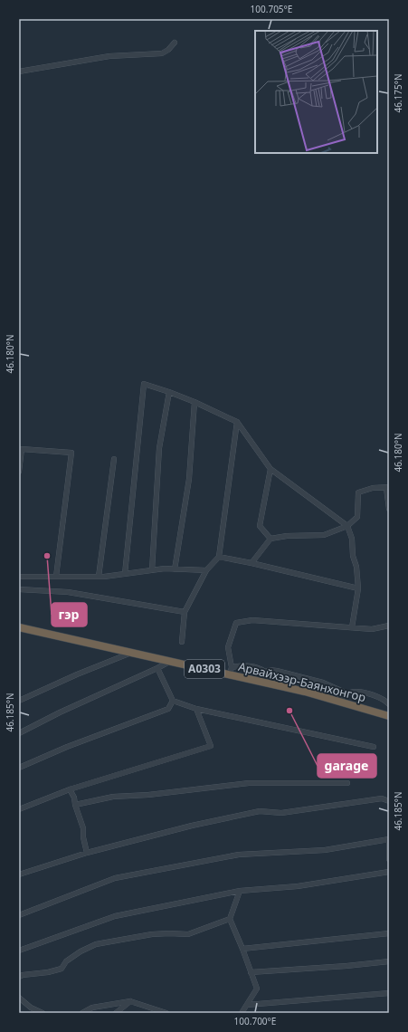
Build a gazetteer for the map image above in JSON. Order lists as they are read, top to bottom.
{
  "streets": {
    "highway": ["A0303", "Арвайхээр-Баянхонгор"]
  },
  "places": ["гэр", "garage"],
  "coordinates": [
    "100.705°E",
    "46.175°N",
    "46.180°N",
    "46.185°N",
    "100.700°E"
  ]
}
